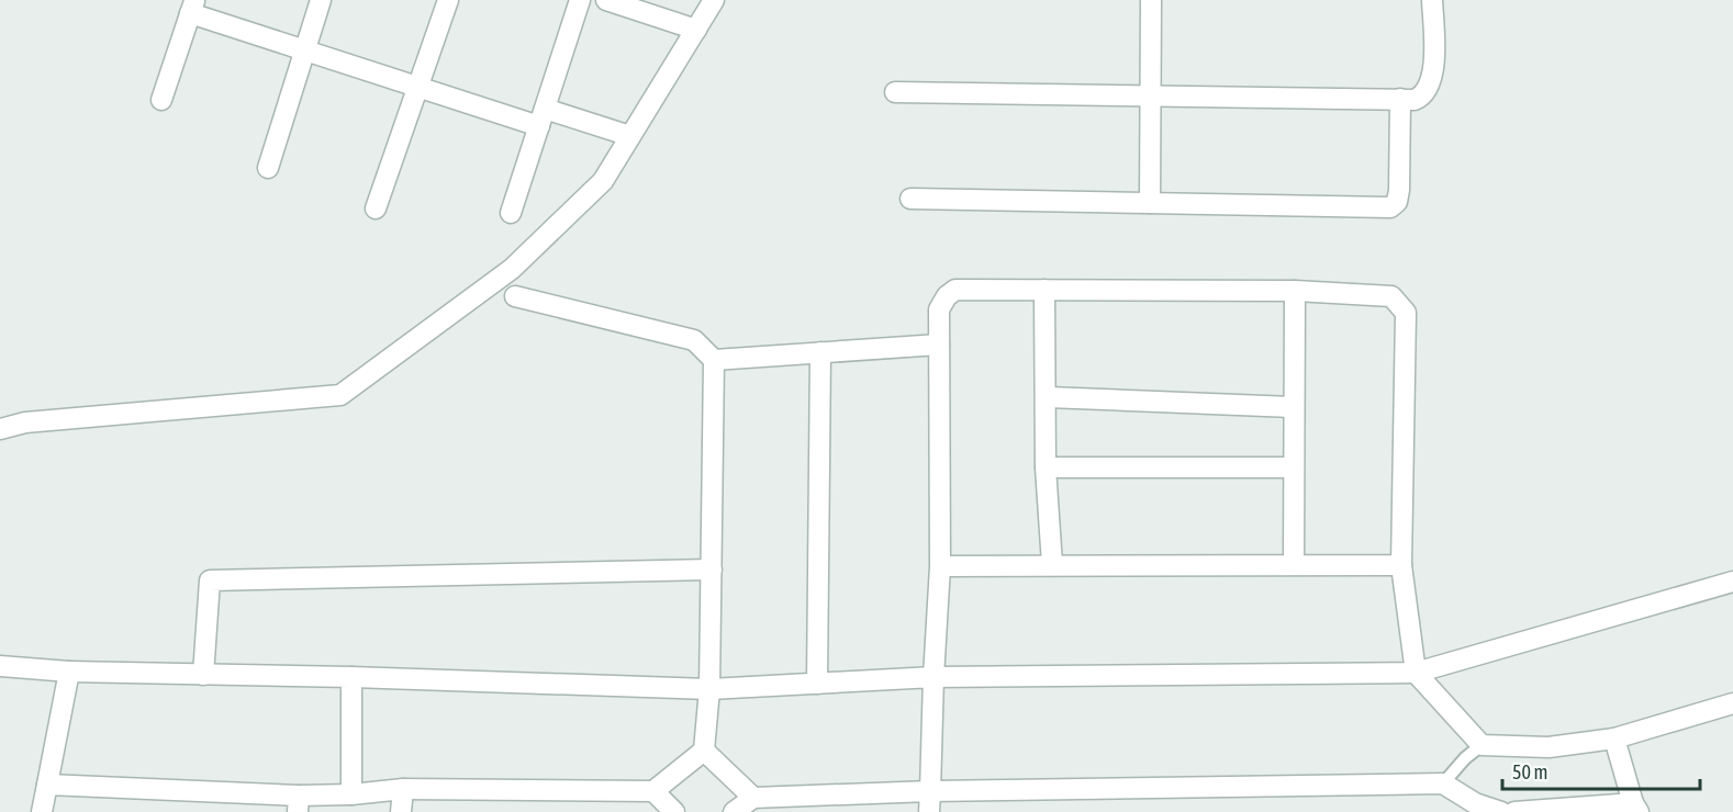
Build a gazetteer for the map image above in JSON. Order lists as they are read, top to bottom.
{
  "scale_bar": "50 m"
}
